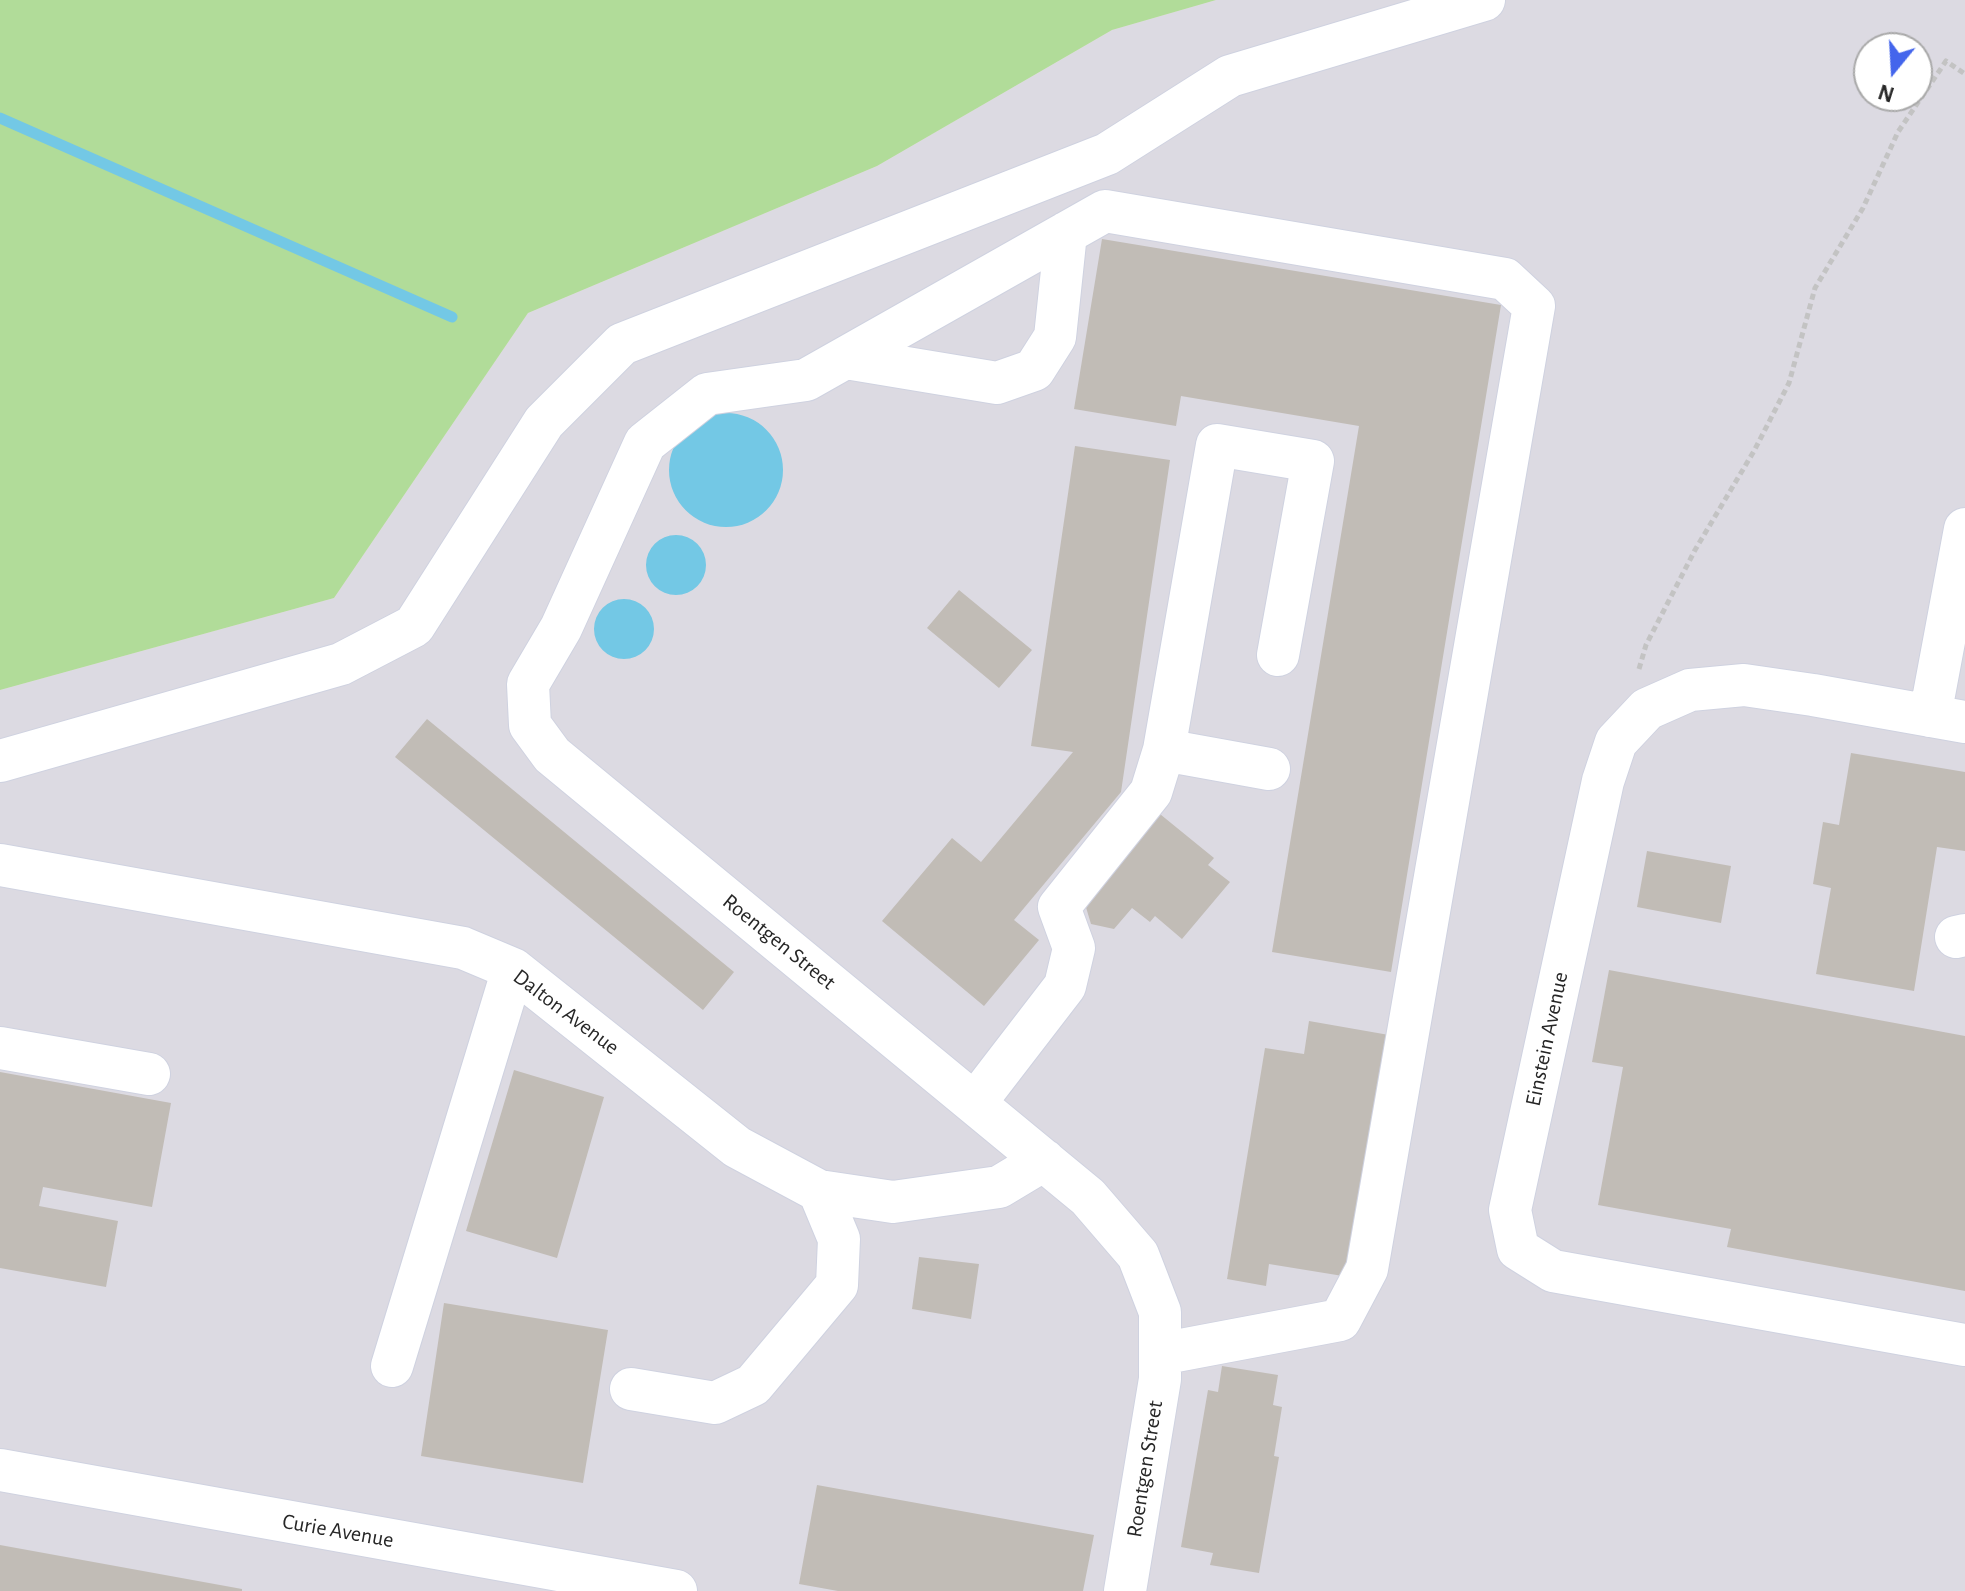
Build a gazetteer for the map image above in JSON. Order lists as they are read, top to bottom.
{
  "streets": {
    "lane": [
      "Roentgen Street",
      "Dalton Avenue",
      "Einstein Avenue",
      "Curie Avenue"
    ]
  },
  "crossings": [
    ["Roentgen Street", "Dalton Avenue"]
  ],
  "north": "bottom"
}
